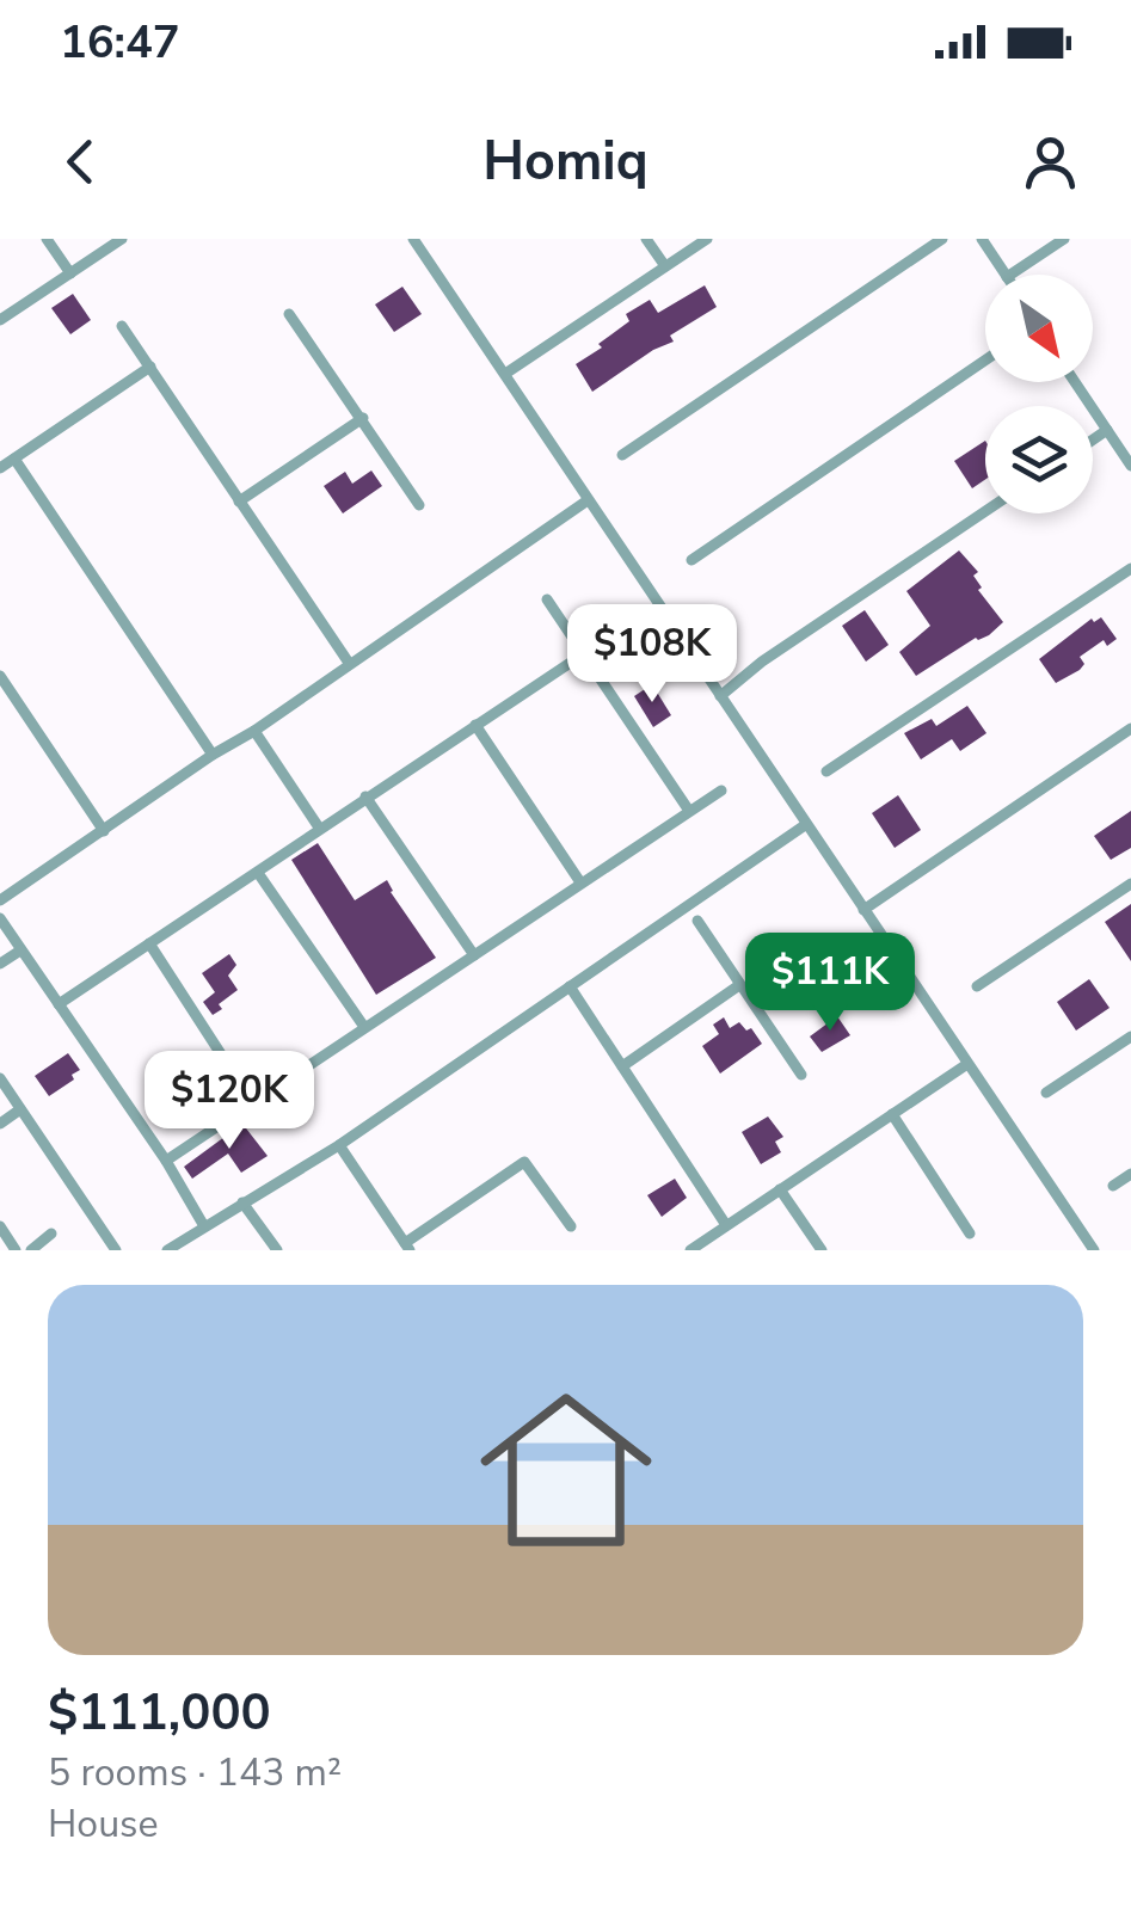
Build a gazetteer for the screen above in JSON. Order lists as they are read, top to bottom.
{
  "north": "bottom right",
  "page": {
    "status": "16:47",
    "header": "Homiq",
    "price": ["$108K", "$111K", "$120K"],
    "list": [
      {
        "name": "$111,000",
        "note": "5 rooms · 143 m² · House"
      }
    ]
  }
}
